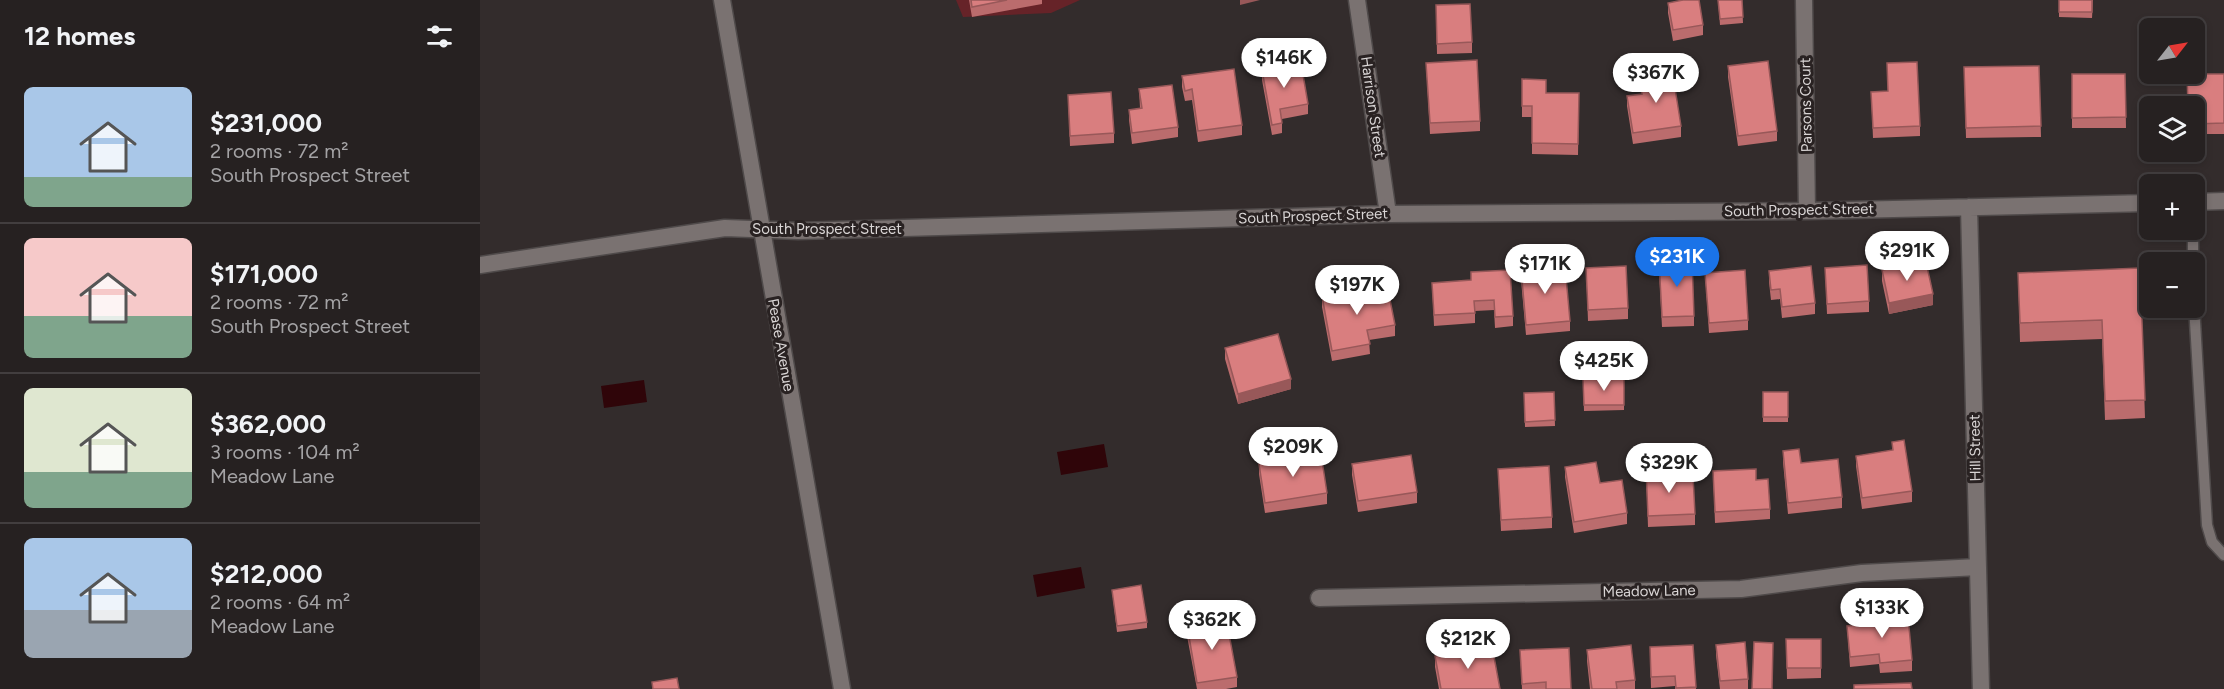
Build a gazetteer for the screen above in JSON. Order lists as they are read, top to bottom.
{
  "streets": {
    "street": [
      "Parsons Court",
      "Harrison Street",
      "South Prospect Street",
      "Pease Avenue",
      "Hill Street",
      "Meadow Lane"
    ]
  },
  "crossings": [
    ["Parsons Court", "South Prospect Street"],
    ["Harrison Street", "South Prospect Street"],
    ["South Prospect Street", "Pease Avenue"],
    ["South Prospect Street", "Hill Street"],
    ["Hill Street", "Meadow Lane"]
  ],
  "north": "top right",
  "page": {
    "heading": "12 homes",
    "map_buttons": ["+", "−"],
    "price": [
      "$146K",
      "$367K",
      "$291K",
      "$231K",
      "$171K",
      "$197K",
      "$425K",
      "$209K",
      "$329K",
      "$133K",
      "$362K",
      "$212K"
    ],
    "list": [
      {
        "name": "$231,000",
        "note": "2 rooms · 72 m² · South Prospect Street"
      },
      {
        "name": "$171,000",
        "note": "2 rooms · 72 m² · South Prospect Street"
      },
      {
        "name": "$362,000",
        "note": "3 rooms · 104 m² · Meadow Lane"
      },
      {
        "name": "$212,000",
        "note": "2 rooms · 64 m² · Meadow Lane"
      }
    ]
  }
}
